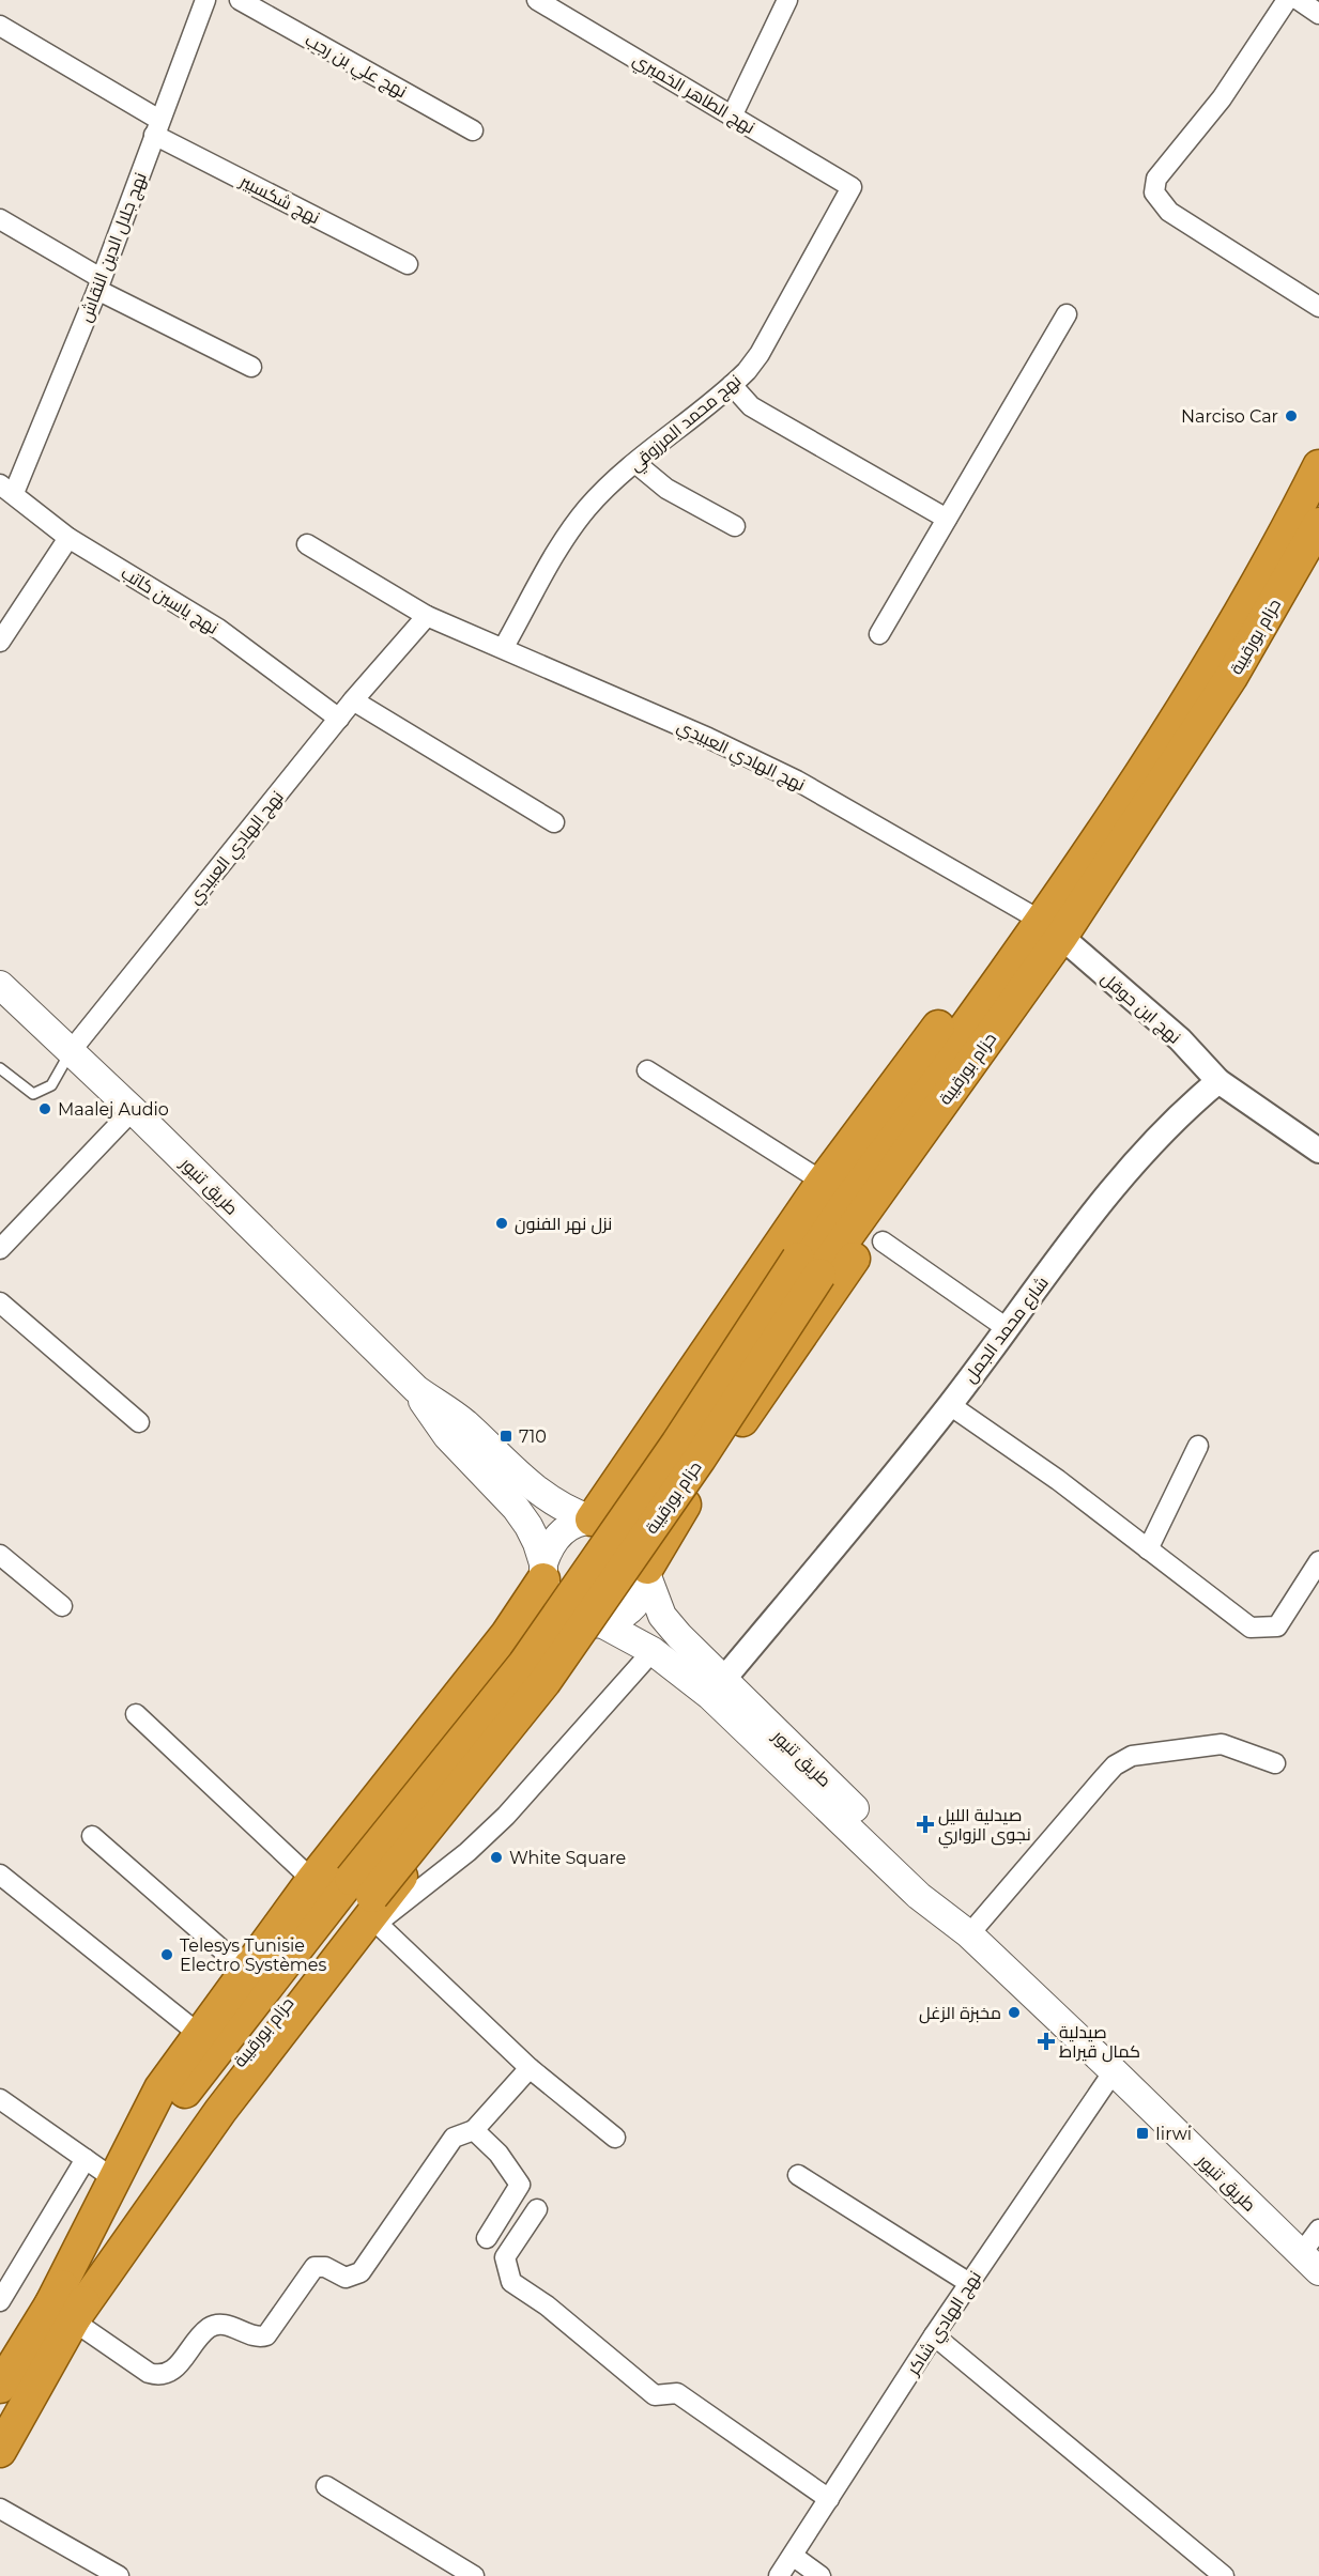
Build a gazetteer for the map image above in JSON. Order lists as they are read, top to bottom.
{
  "streets": {
    "highway": ["حزام بورقيبة"],
    "main road": ["طريق تنيور"],
    "street": [
      "نهج علي بن رجب",
      "نهج الطاهر الخميري",
      "نهج شكسبير",
      "نهج جلال الدين النقاش",
      "نهج محمد المرزوقي",
      "نهج ياسين كاتب",
      "نهج الهادي العبيدي",
      "نهج ابن حوقل",
      "شارع محمد الجمل",
      "نهج الهادي شاكر"
    ]
  },
  "crossings": [
    ["نهج الطاهر الخميري", "نهج محمد المرزوقي"],
    ["نهج شكسبير", "نهج جلال الدين النقاش"],
    ["نهج جلال الدين النقاش", "نهج ياسين كاتب"],
    ["نهج محمد المرزوقي", "نهج الهادي العبيدي"],
    ["نهج ياسين كاتب", "نهج الهادي العبيدي"],
    ["حزام بورقيبة", "نهج الهادي العبيدي"],
    ["حزام بورقيبة", "نهج ابن حوقل"],
    ["نهج الهادي العبيدي", "نهج ابن حوقل"],
    ["نهج الهادي العبيدي", "طريق تنيور"],
    ["نهج ابن حوقل", "شارع محمد الجمل"],
    ["طريق تنيور", "شارع محمد الجمل"],
    ["طريق تنيور", "نهج الهادي شاكر"]
  ],
  "places": {
    "other": [
      "Narciso Car",
      "Maalej Audio",
      "نزل نهر الفنون",
      "White Square",
      "Telesys Tunisie Electro Systèmes",
      "مخبزة الزغل"
    ],
    "transit": ["710", "Iirwi"],
    "health": ["صيدلية الليل نجوى الزواري", "صيدلية كمال قيراط"]
  }
}
